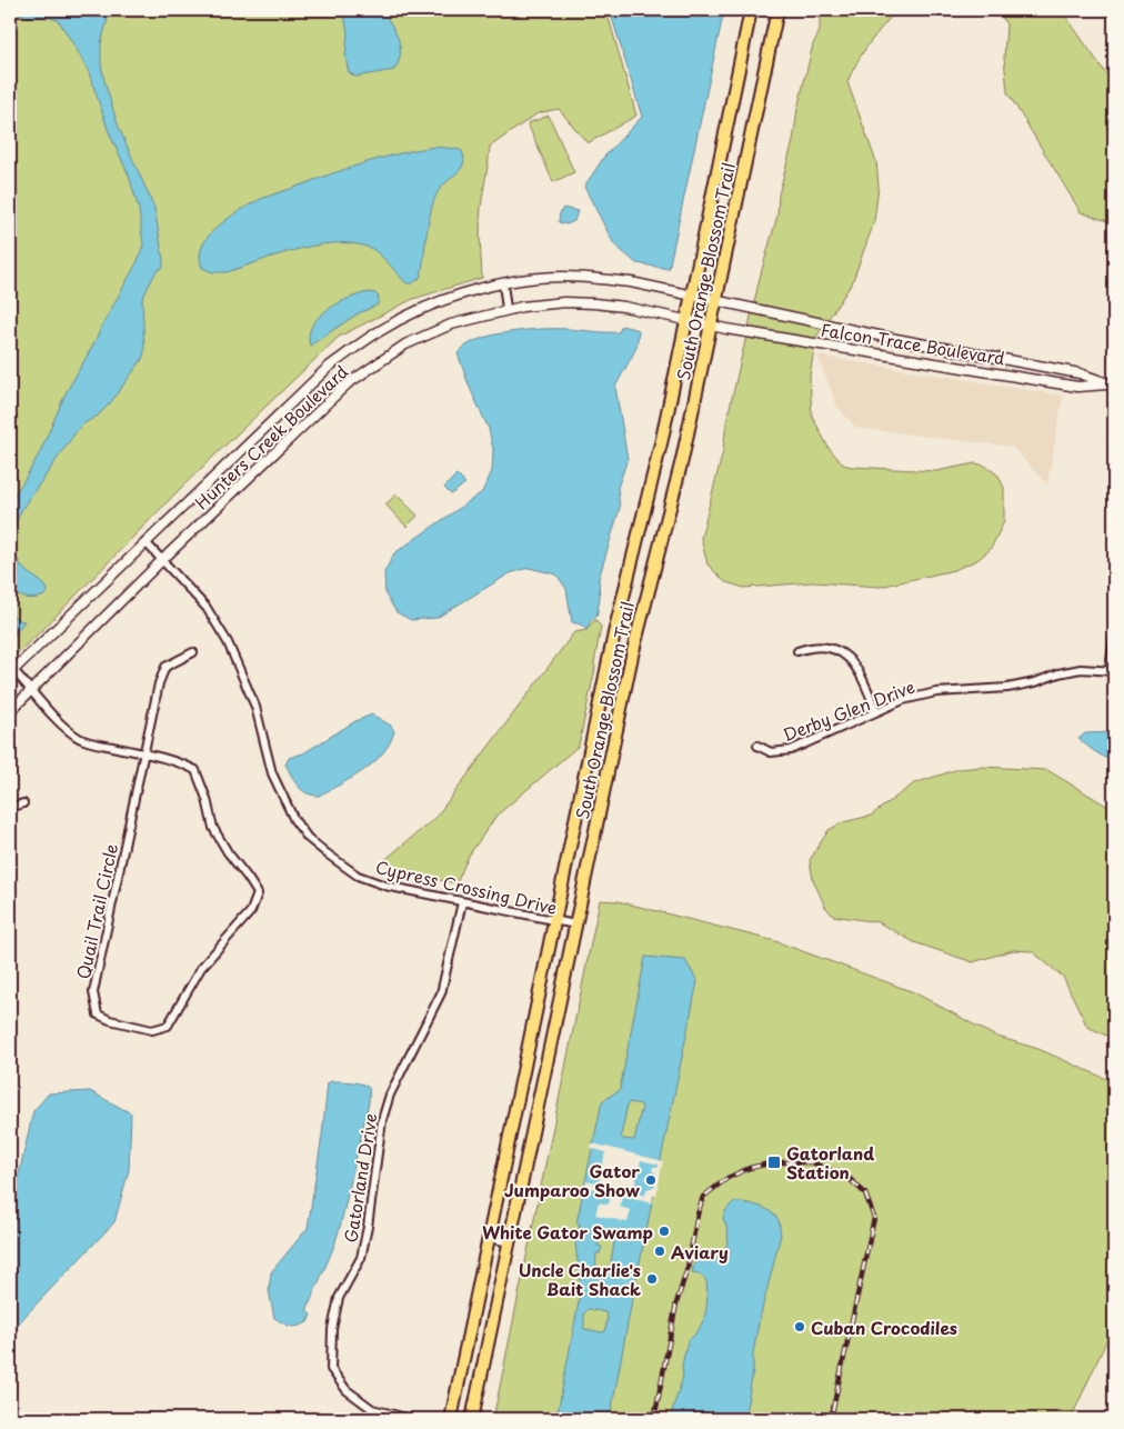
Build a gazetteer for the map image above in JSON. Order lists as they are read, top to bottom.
{
  "streets": {
    "main road": ["South Orange Blossom Trail"],
    "street": [
      "Falcon Trace Boulevard",
      "Hunters Creek Boulevard",
      "Derby Glen Drive",
      "Cypress Crossing Drive",
      "Quail Trail Circle",
      "Gatorland Drive"
    ]
  },
  "crossings": [
    ["South Orange Blossom Trail", "Falcon Trace Boulevard"],
    ["South Orange Blossom Trail", "Hunters Creek Boulevard"],
    ["South Orange Blossom Trail", "Cypress Crossing Drive"],
    ["Falcon Trace Boulevard", "Hunters Creek Boulevard"],
    ["Hunters Creek Boulevard", "Cypress Crossing Drive"],
    ["Hunters Creek Boulevard", "Quail Trail Circle"],
    ["Cypress Crossing Drive", "Gatorland Drive"]
  ],
  "places": {
    "transit": ["Gatorland Station"],
    "other": [
      "Gator Jumparoo Show",
      "White Gator Swamp",
      "Aviary",
      "Uncle Charlie's Bait Shack",
      "Cuban Crocodiles"
    ]
  }
}
